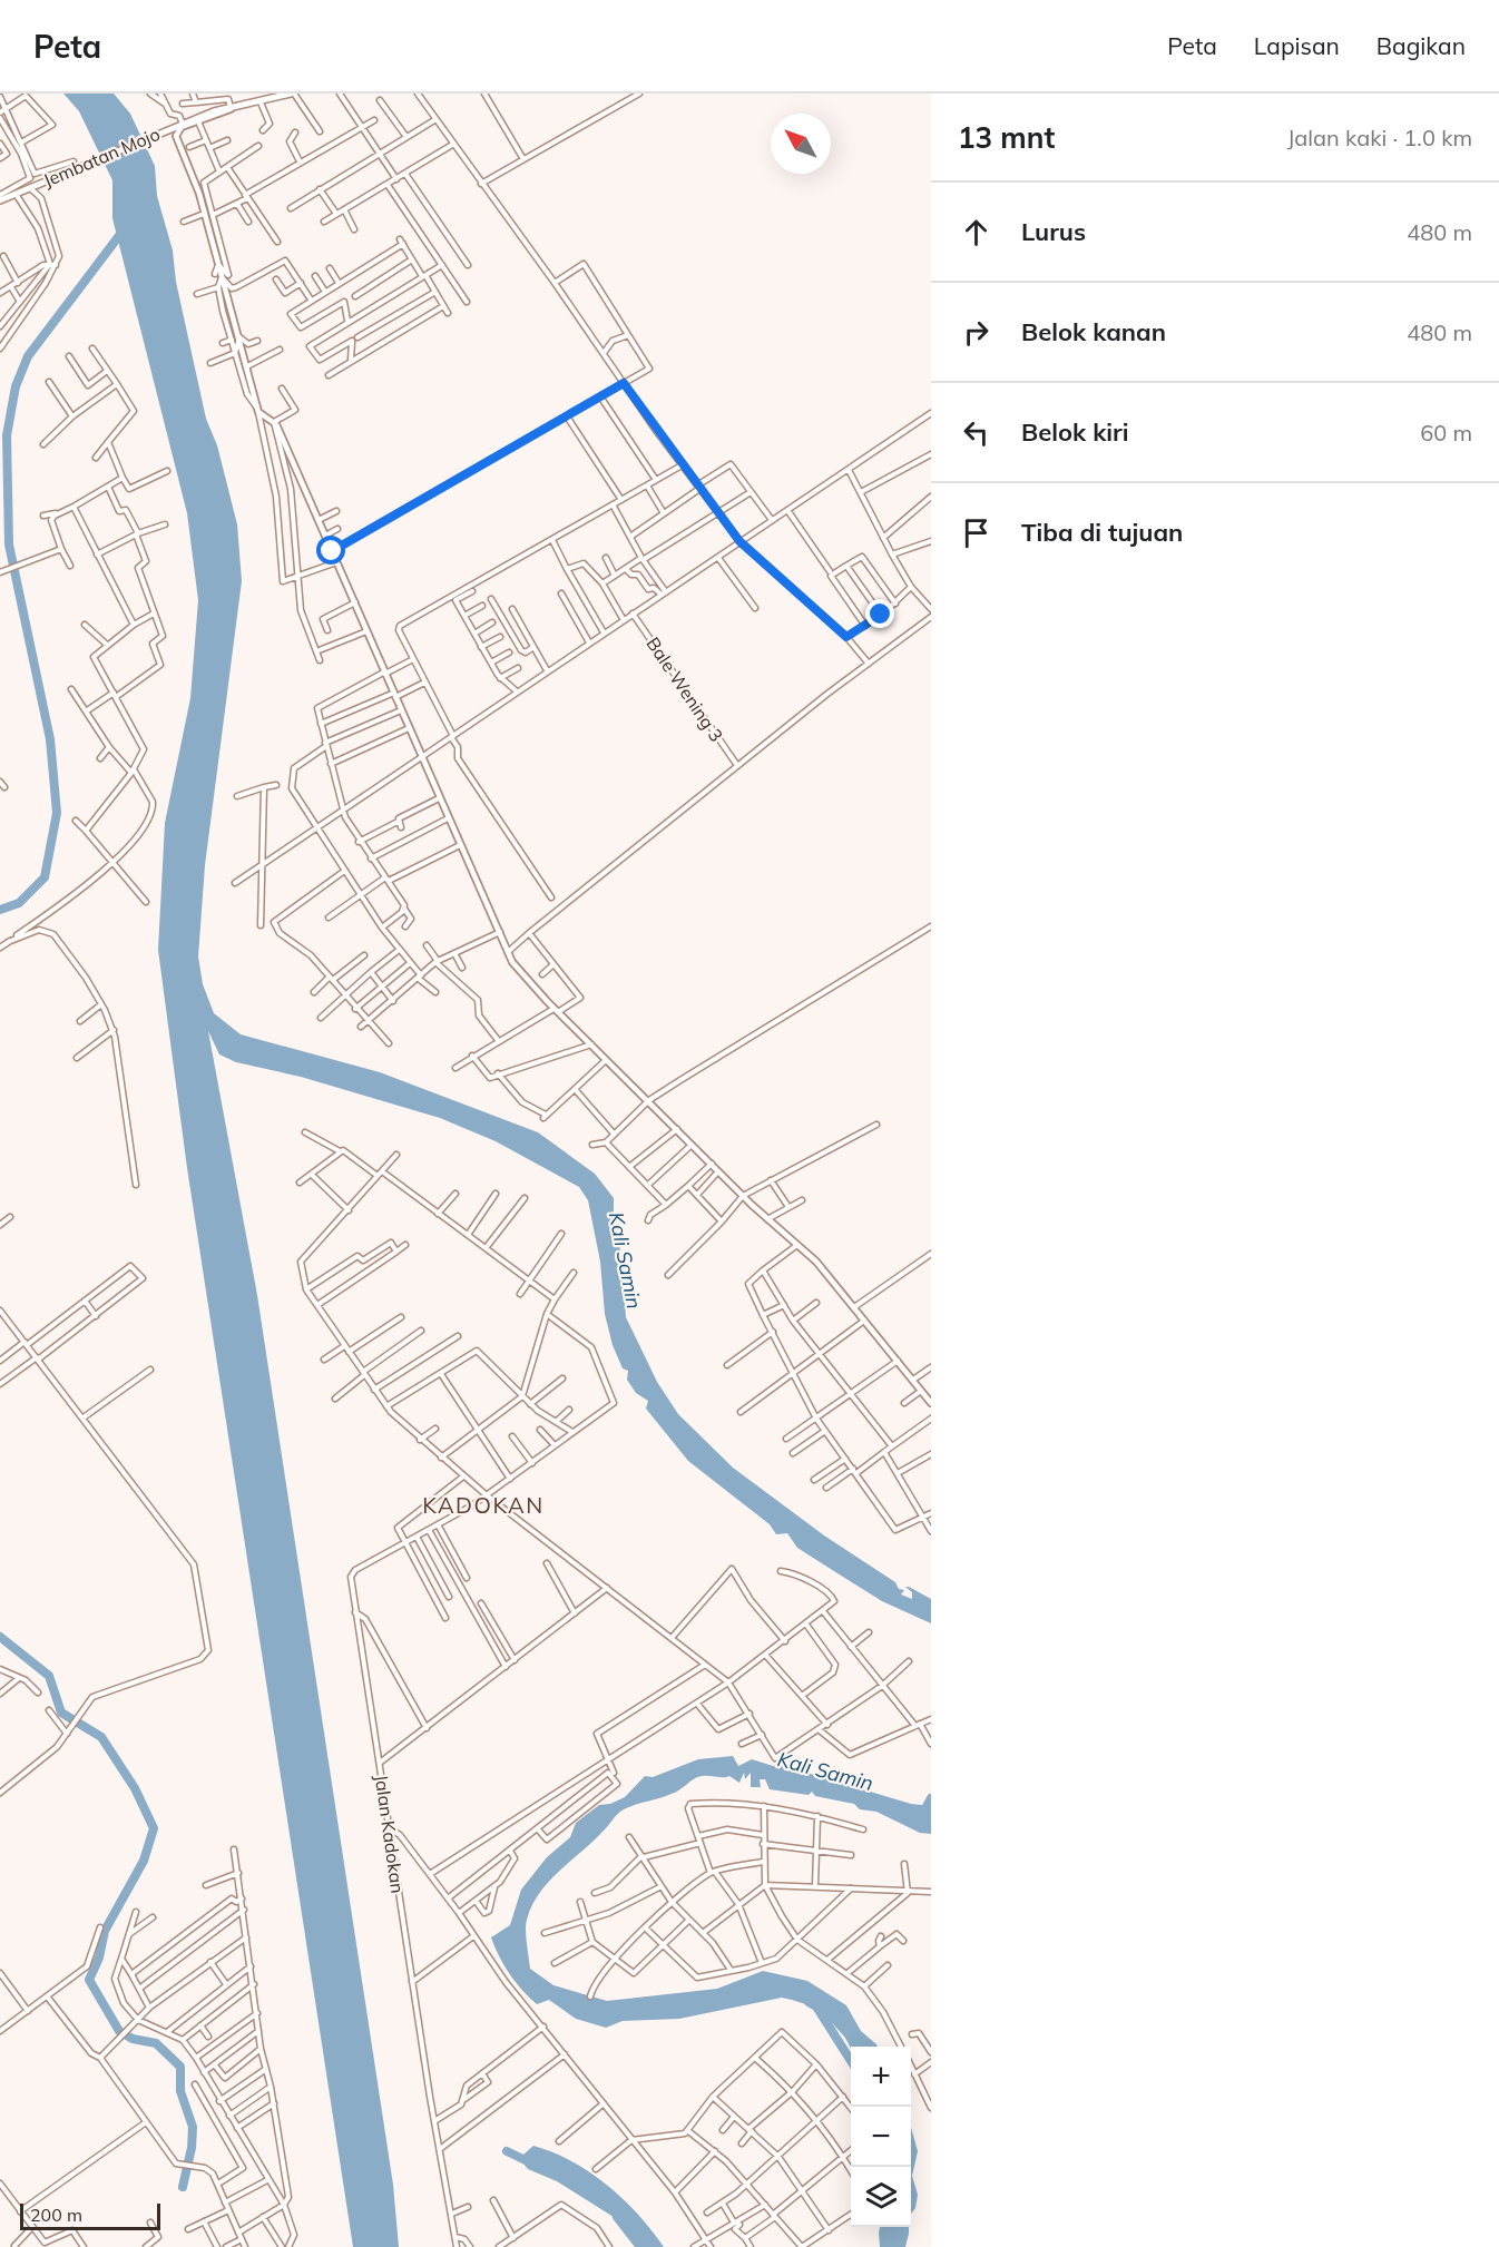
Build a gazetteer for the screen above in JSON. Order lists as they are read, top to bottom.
{
  "streets": {
    "main road": ["Jembatan Mojo"],
    "street": ["Bale Wening 3", "Jalan Kadokan"]
  },
  "districts": ["KADOKAN"],
  "water": ["Kali Samin"],
  "scale_bar": "200 m",
  "north": "top left",
  "page": {
    "header": "Peta",
    "nav": ["Peta", "Lapisan", "Bagikan"],
    "heading": ["13 mnt", "Jalan kaki · 1.0 km"],
    "list": [
      ["Lurus", "480 m"],
      ["Belok kanan", "480 m"],
      ["Belok kiri", "60 m"],
      "Tiba di tujuan"
    ],
    "map_buttons": ["+", "−"],
    "scale": "200 m"
  }
}
